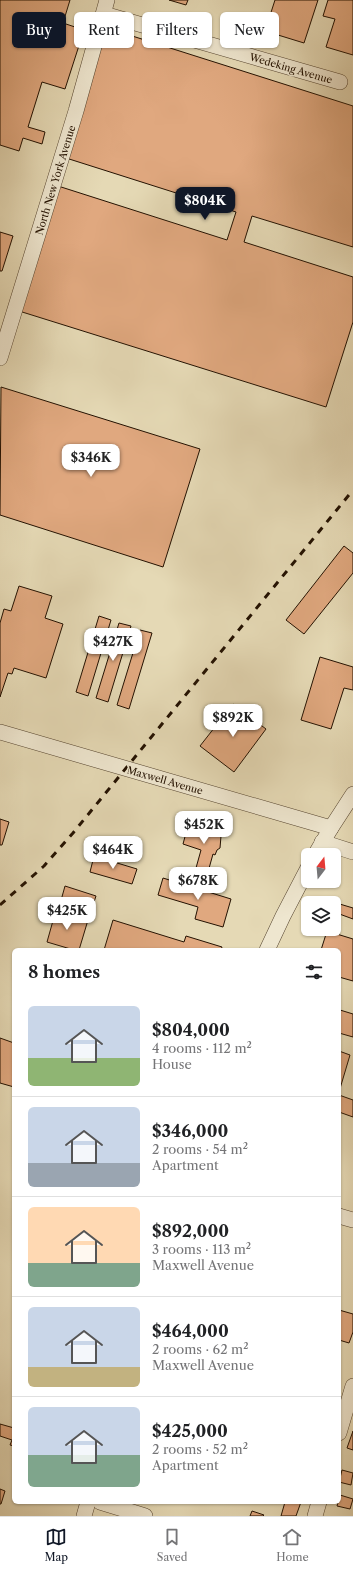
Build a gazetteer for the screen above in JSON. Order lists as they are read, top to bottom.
{
  "streets": {
    "street": ["Wedeking Avenue", "North New York Avenue", "Maxwell Avenue"]
  },
  "crossings": [
    ["Wedeking Avenue", "North New York Avenue"]
  ],
  "north": "top",
  "page": {
    "chip": [
      "Buy",
      "Rent",
      "Filters",
      "New"
    ],
    "price": [
      "$804K",
      "$346K",
      "$427K",
      "$892K",
      "$452K",
      "$464K",
      "$678K",
      "$425K"
    ],
    "heading": "8 homes",
    "list": [
      {
        "name": "$804,000",
        "note": "4 rooms · 112 m² · House"
      },
      {
        "name": "$346,000",
        "note": "2 rooms · 54 m² · Apartment"
      },
      {
        "name": "$892,000",
        "note": "3 rooms · 113 m² · Maxwell Avenue"
      },
      {
        "name": "$464,000",
        "note": "2 rooms · 62 m² · Maxwell Avenue"
      },
      {
        "name": "$425,000",
        "note": "2 rooms · 52 m² · Apartment"
      }
    ],
    "tabs": ["Map", "Saved", "Home"]
  }
}
